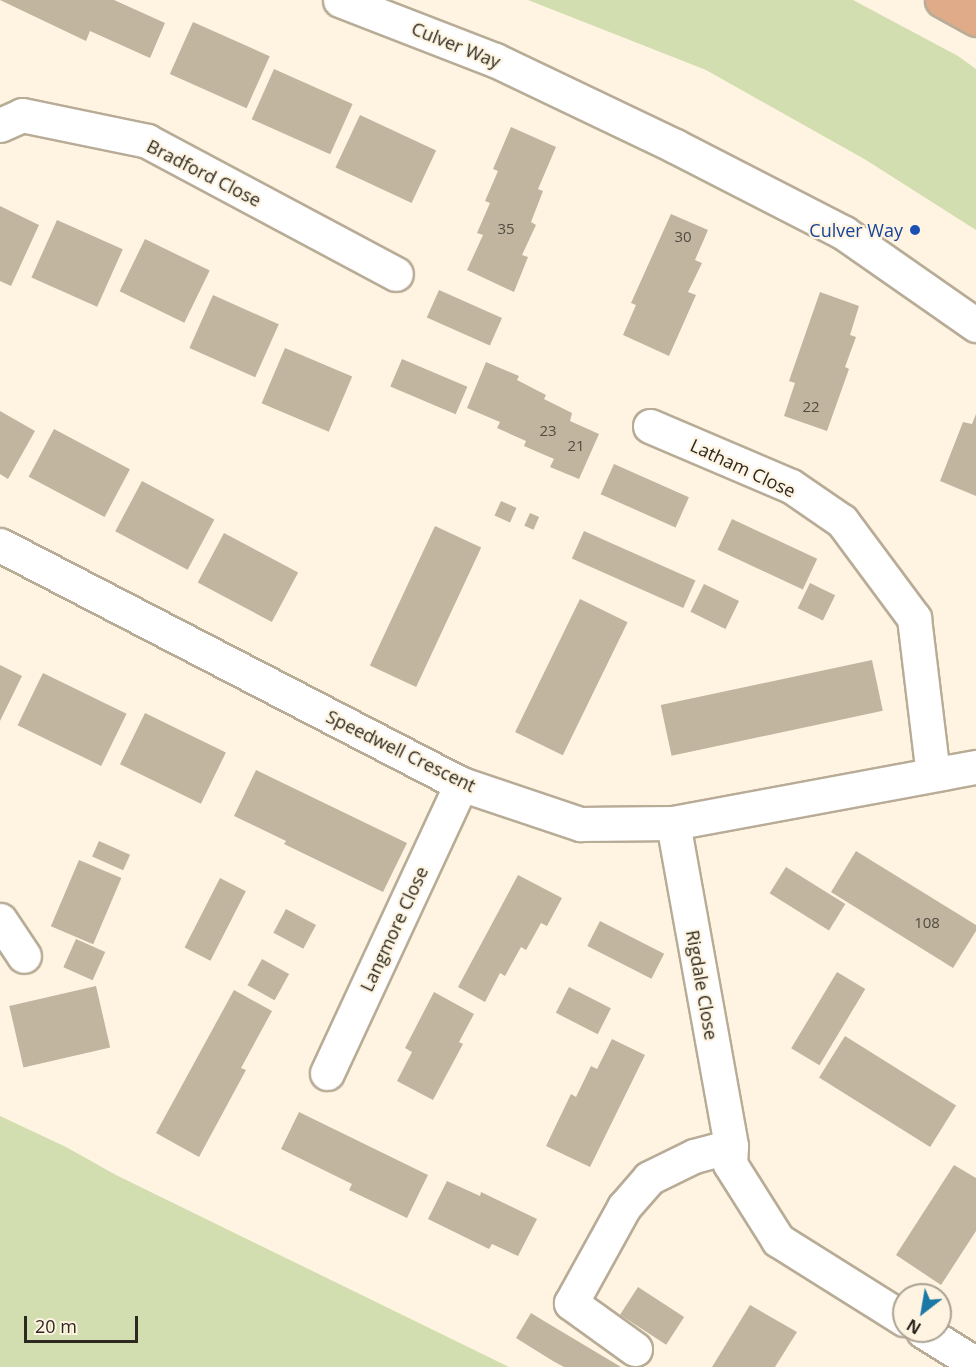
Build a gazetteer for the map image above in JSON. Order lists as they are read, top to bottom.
{
  "streets": {
    "street": [
      "Culver Way",
      "Bradford Close",
      "Latham Close",
      "Speedwell Crescent",
      "Langmore Close",
      "Rigdale Close"
    ]
  },
  "crossings": [
    ["Latham Close", "Speedwell Crescent"],
    ["Speedwell Crescent", "Langmore Close"],
    ["Speedwell Crescent", "Rigdale Close"]
  ],
  "places": ["Culver Way"],
  "house_numbers": [
    "35",
    "30",
    "22",
    "23",
    "21",
    "108"
  ],
  "scale_bar": "20 m",
  "north": "bottom left"
}
